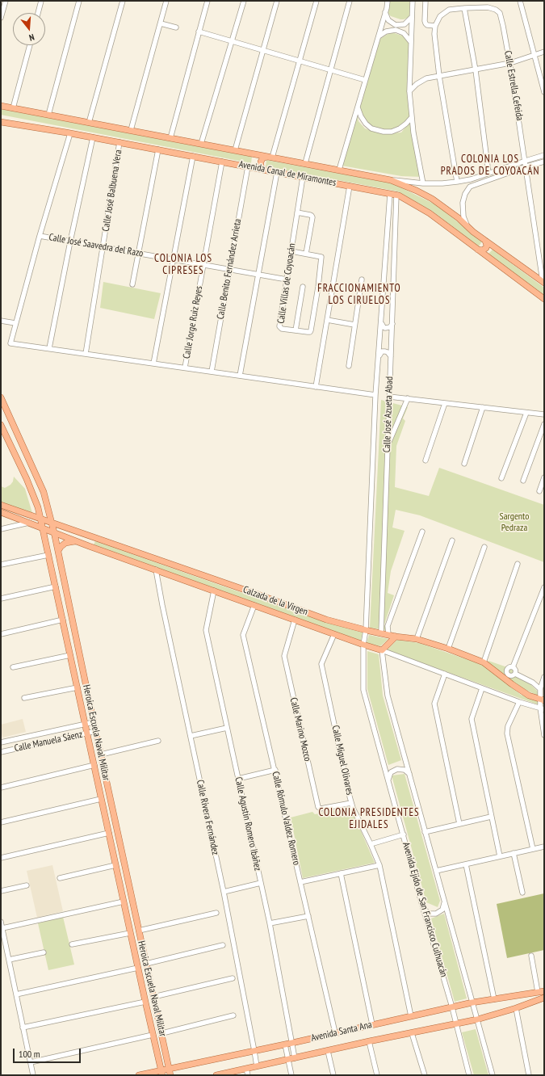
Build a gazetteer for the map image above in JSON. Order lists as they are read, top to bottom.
{
  "streets": {
    "main road": [
      "Avenida Canal de Miramontes",
      "Calzada de la Virgen",
      "Heroica Escuela Naval Militar",
      "Avenida Santa Ana"
    ],
    "street": [
      "Calle Estrella Cefeida",
      "Calle José Balbuena Vera",
      "Calle José Saavedra del Razo",
      "Calle Benito Fernández Arrieta",
      "Calle Villas de Coyoacán",
      "Calle Jorge Ruiz Reyes",
      "Calle José Azueta Abad",
      "Calle Marino Mozco",
      "Calle Manuela Sáenz",
      "Calle Miguel Olivares",
      "Calle Rivera Fernández",
      "Calle Rómulo Valdez Romero",
      "Calle Agustín Romero Ibáñez",
      "Avenida Ejido de San Francisco Culhuacán"
    ]
  },
  "crossings": [
    ["Calle Estrella Cefeida", "Avenida Canal de Miramontes"],
    ["Avenida Canal de Miramontes", "Calle José Balbuena Vera"],
    ["Avenida Canal de Miramontes", "Calle Benito Fernández Arrieta"],
    ["Avenida Canal de Miramontes", "Calle Villas de Coyoacán"],
    ["Avenida Canal de Miramontes", "Calle Jorge Ruiz Reyes"],
    ["Avenida Canal de Miramontes", "Calle José Azueta Abad"],
    ["Calle José Balbuena Vera", "Calle José Saavedra del Razo"],
    ["Calle José Saavedra del Razo", "Calle Benito Fernández Arrieta"],
    ["Calle José Saavedra del Razo", "Calle Villas de Coyoacán"],
    ["Calle José Saavedra del Razo", "Calle Jorge Ruiz Reyes"],
    ["Calle José Azueta Abad", "Calzada de la Virgen"],
    ["Calle José Azueta Abad", "Avenida Ejido de San Francisco Culhuacán"],
    ["Calzada de la Virgen", "Calle Marino Mozco"],
    ["Calzada de la Virgen", "Heroica Escuela Naval Militar"],
    ["Calzada de la Virgen", "Calle Miguel Olivares"],
    ["Calzada de la Virgen", "Calle Rivera Fernández"],
    ["Calzada de la Virgen", "Calle Rómulo Valdez Romero"],
    ["Calzada de la Virgen", "Calle Agustín Romero Ibáñez"],
    ["Calzada de la Virgen", "Avenida Ejido de San Francisco Culhuacán"],
    ["Calle Marino Mozco", "Calle Miguel Olivares"],
    ["Heroica Escuela Naval Militar", "Calle Manuela Sáenz"],
    ["Heroica Escuela Naval Militar", "Avenida Santa Ana"],
    ["Calle Miguel Olivares", "Avenida Santa Ana"],
    ["Calle Rivera Fernández", "Avenida Santa Ana"],
    ["Calle Rómulo Valdez Romero", "Avenida Santa Ana"],
    ["Calle Agustín Romero Ibáñez", "Avenida Santa Ana"],
    ["Avenida Ejido de San Francisco Culhuacán", "Avenida Santa Ana"]
  ],
  "districts": [
    "COLONIA LOS PRADOS DE COYOACÁN",
    "COLONIA LOS CIPRESES",
    "FRACCIONAMIENTO LOS CIRUELOS",
    "COLONIA PRESIDENTES EJIDALES"
  ],
  "parks": ["Sargento Pedraza"],
  "scale_bar": "100 m",
  "north": "bottom"
}
